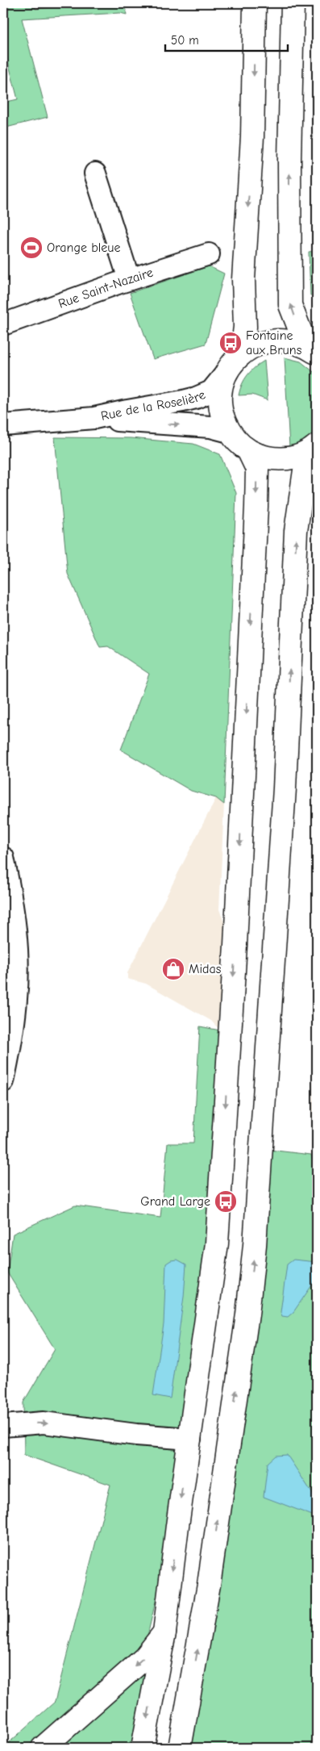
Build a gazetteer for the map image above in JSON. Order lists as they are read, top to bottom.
{
  "streets": {
    "street": ["Rue Saint-Nazaire", "Rue de la Roselière"]
  },
  "one_way": ["Rue de la Roselière"],
  "places": {
    "sports": ["Orange bleue"],
    "bus stop": ["Fontaine aux Bruns", "Grand Large"],
    "shop": ["Midas"]
  },
  "scale_bar": "50 m"
}
